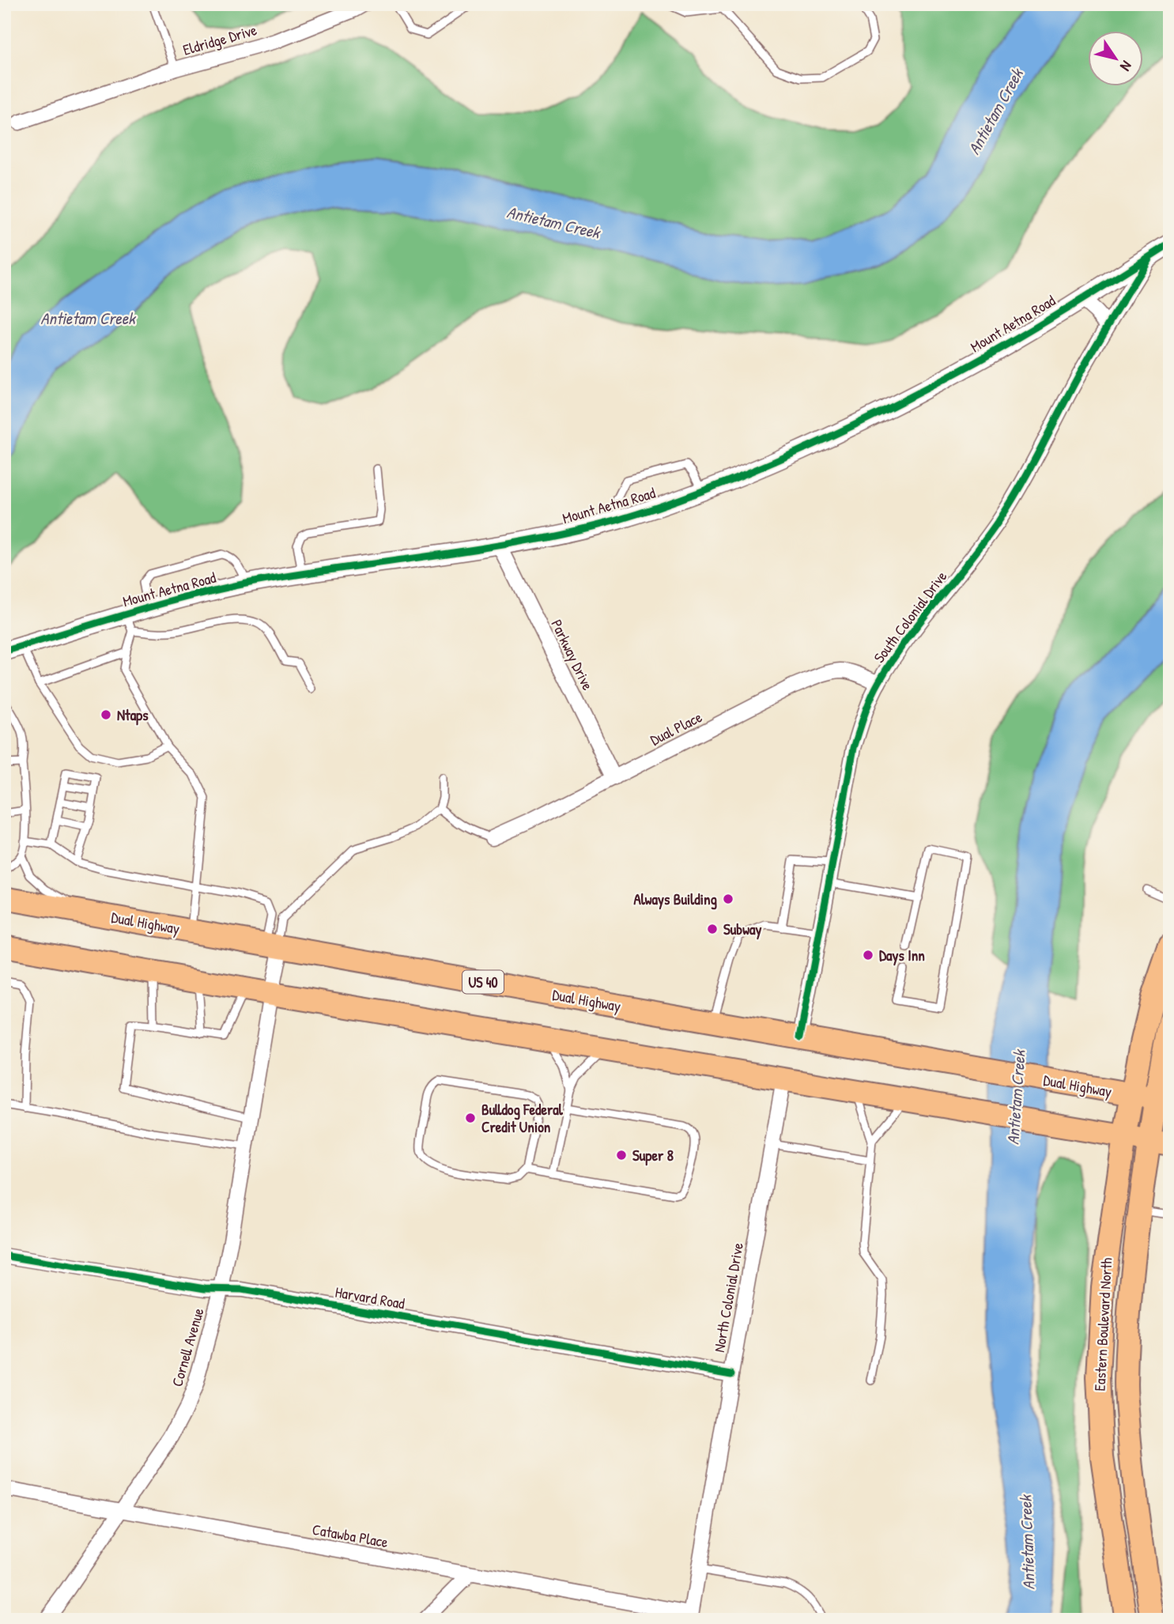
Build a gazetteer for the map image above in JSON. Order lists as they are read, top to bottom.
{
  "streets": {
    "main road": ["Dual Highway", "US 40", "Eastern Boulevard North"],
    "street": [
      "Eldridge Drive",
      "Mount Aetna Road",
      "South Colonial Drive",
      "Parkway Drive",
      "Dual Place",
      "Harvard Road",
      "North Colonial Drive",
      "Cornell Avenue",
      "Catawba Place"
    ]
  },
  "crossings": [
    ["Mount Aetna Road", "South Colonial Drive"],
    ["Mount Aetna Road", "Parkway Drive"],
    ["South Colonial Drive", "Dual Place"],
    ["South Colonial Drive", "Dual Highway"],
    ["Parkway Drive", "Dual Place"],
    ["Dual Highway", "Eastern Boulevard North"],
    ["Dual Highway", "Cornell Avenue"],
    ["Harvard Road", "North Colonial Drive"],
    ["Harvard Road", "Cornell Avenue"],
    ["North Colonial Drive", "Catawba Place"],
    ["Cornell Avenue", "Catawba Place"]
  ],
  "water": ["Antietam Creek"],
  "places": [
    "Ntaps",
    "Always Building",
    "Subway",
    "Days Inn",
    "Bulldog Federal Credit Union",
    "Super 8"
  ],
  "north": "bottom right"
}
